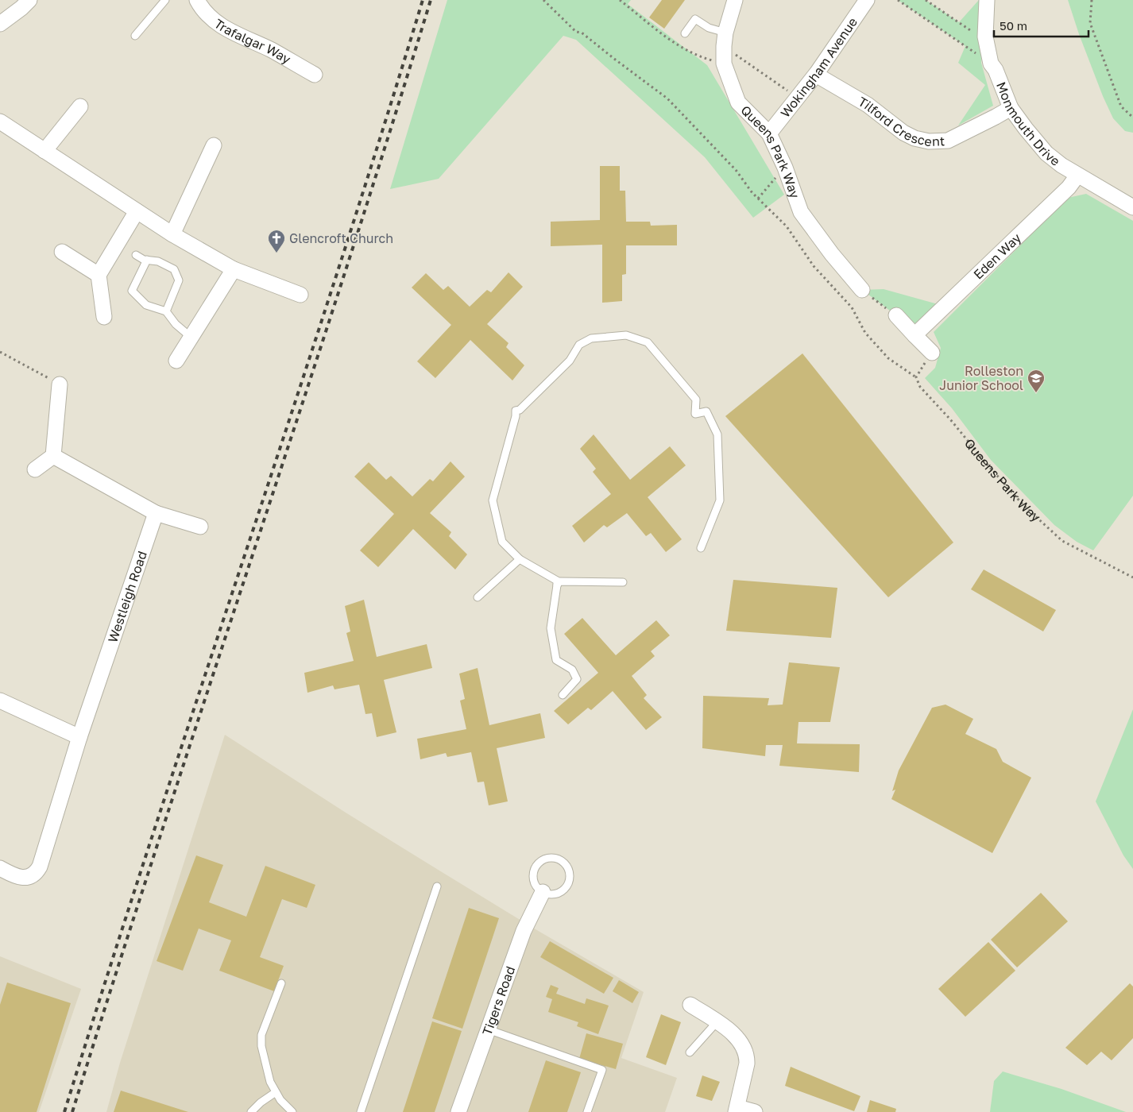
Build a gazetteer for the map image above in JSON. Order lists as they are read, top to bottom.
{
  "streets": {
    "street": [
      "Trafalgar Way",
      "Wokingham Avenue",
      "Tilford Crescent",
      "Monmouth Drive",
      "Queens Park Way",
      "Eden Way",
      "Westleigh Road",
      "Tigers Road"
    ]
  },
  "crossings": [
    ["Wokingham Avenue", "Tilford Crescent"],
    ["Wokingham Avenue", "Queens Park Way"],
    ["Tilford Crescent", "Monmouth Drive"],
    ["Monmouth Drive", "Eden Way"]
  ],
  "places": {
    "church": ["Glencroft Church"],
    "school or university": ["Rolleston Junior School"]
  },
  "scale_bar": "50 m"
}
